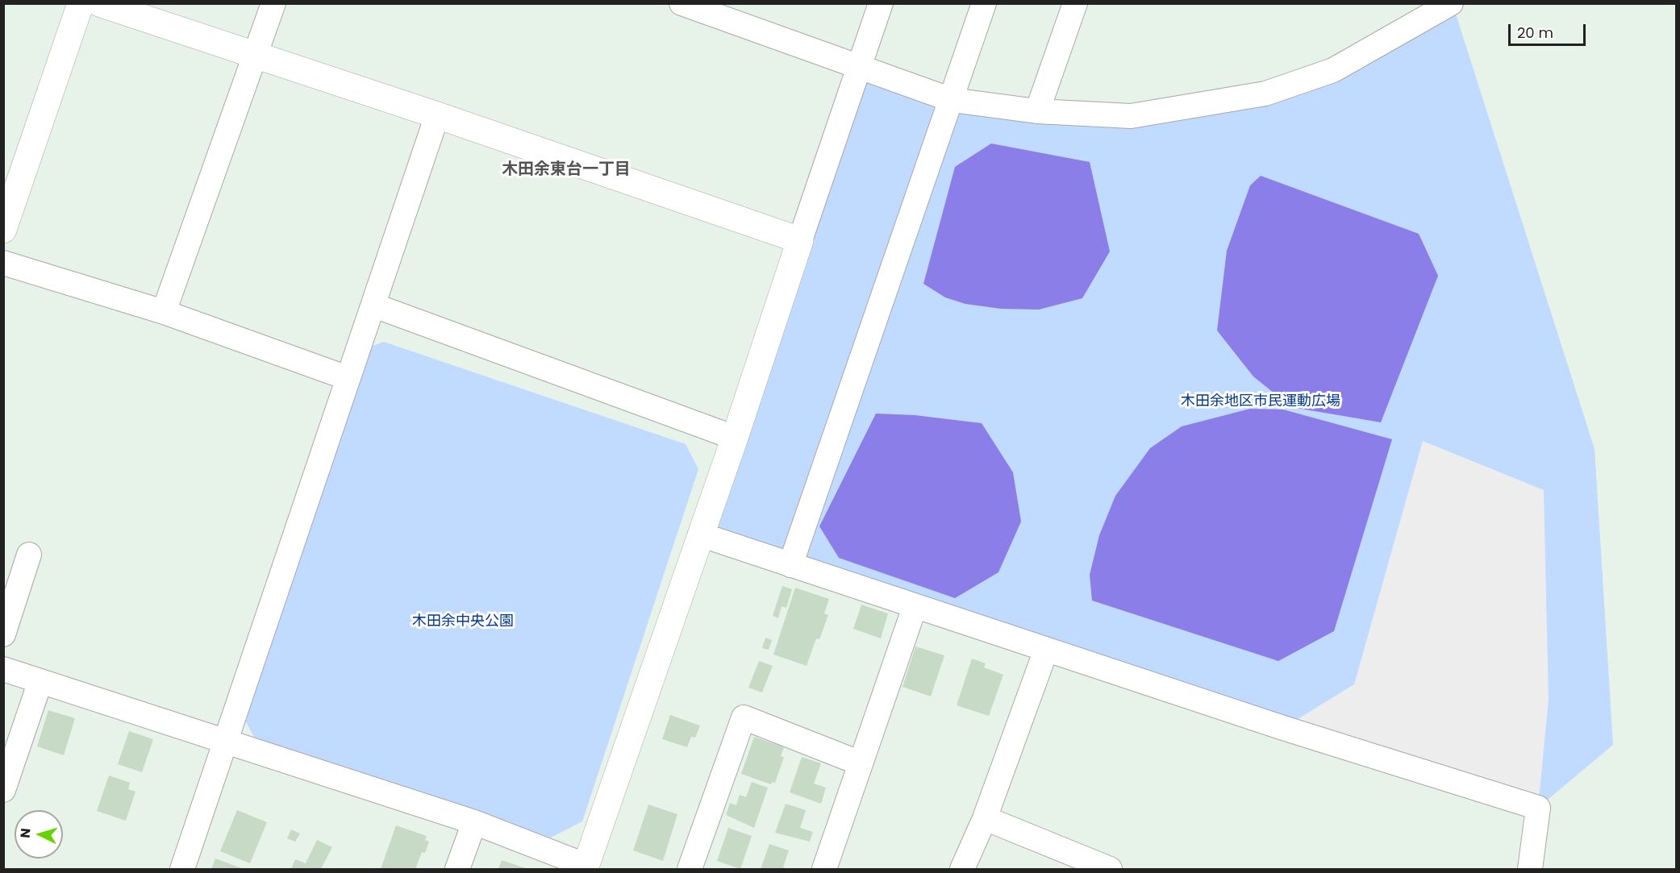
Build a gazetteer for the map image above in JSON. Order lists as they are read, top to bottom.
{
  "districts": ["木田余東台一丁目"],
  "parks": ["木田余地区市民運動広場", "木田余中央公園"],
  "scale_bar": "20 m",
  "north": "left"
}
